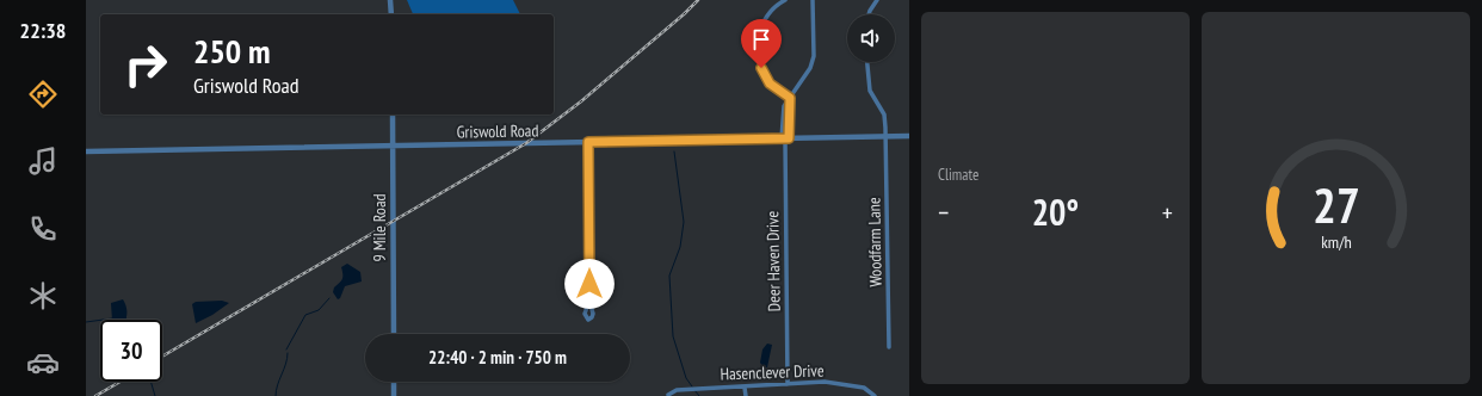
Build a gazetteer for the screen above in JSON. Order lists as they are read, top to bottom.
{
  "streets": {
    "street": [
      "Griswold Road",
      "9 Mile Road",
      "Woodfarm Lane",
      "Deer Haven Drive",
      "Hasenclever Drive"
    ]
  },
  "crossings": [
    ["Griswold Road", "9 Mile Road"],
    ["Griswold Road", "Woodfarm Lane"],
    ["Griswold Road", "Deer Haven Drive"],
    ["Deer Haven Drive", "Hasenclever Drive"]
  ],
  "page": {
    "tabs": "22:38",
    "tile": "Climate",
    "turn": ["250 m", "Griswold Road"],
    "heat": ["−", "20°", "+"],
    "limit": "30",
    "trip": "22:40 · 2 min · 750 m",
    "gauge": ["27", "km/h"]
  }
}
